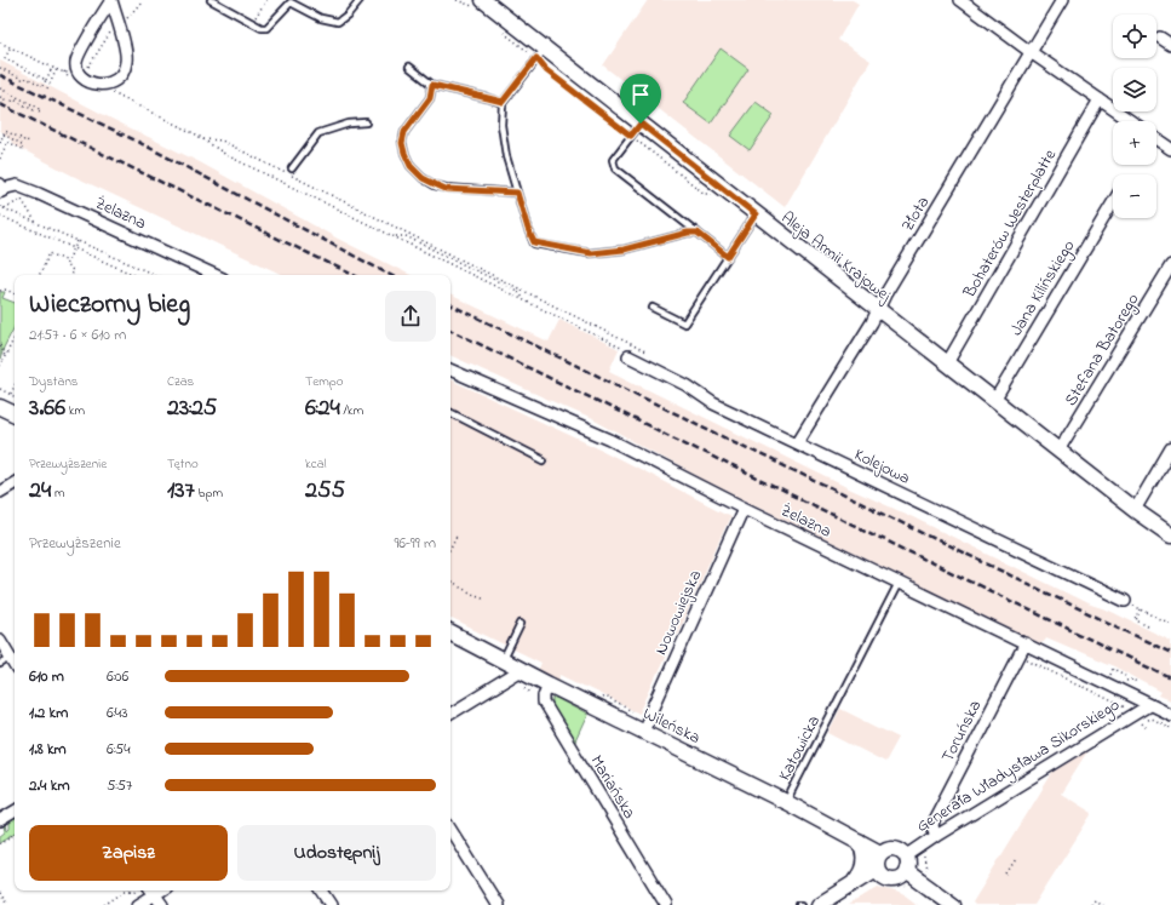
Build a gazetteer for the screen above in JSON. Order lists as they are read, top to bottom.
{
  "streets": {
    "street": [
      "Żelazna",
      "Złota",
      "Bohaterów Westerplatte",
      "Aleja Armii Krajowej",
      "Jana Kilińskiego",
      "Stefana Batorego",
      "Kolejowa",
      "Nowowiejska",
      "Wileńska",
      "Toruńska",
      "Generała Władysława Sikorskiego",
      "Mariańska"
    ],
    "lane": ["Katowicka"]
  },
  "crossings": [
    ["Żelazna", "Nowowiejska"],
    ["Żelazna", "Toruńska"],
    ["Żelazna", "Katowicka"],
    ["Żelazna", "Generała Władysława Sikorskiego"],
    ["Złota", "Aleja Armii Krajowej"],
    ["Złota", "Kolejowa"],
    ["Bohaterów Westerplatte", "Aleja Armii Krajowej"],
    ["Aleja Armii Krajowej", "Jana Kilińskiego"],
    ["Aleja Armii Krajowej", "Stefana Batorego"],
    ["Nowowiejska", "Wileńska"],
    ["Wileńska", "Katowicka"],
    ["Wileńska", "Generała Władysława Sikorskiego"],
    ["Wileńska", "Mariańska"],
    ["Toruńska", "Generała Władysława Sikorskiego"]
  ],
  "page": {
    "map_buttons": ["+", "−"],
    "heading": ["Wieczorny bieg", "21:57 · 6 × 610 m"],
    "stats": [
      ["Dystans", "3.66 km"],
      ["Czas", "23:25"],
      ["Tempo", "6:24 /km"],
      ["Przewyższenie", "24 m"],
      ["Tętno", "137 bpm"],
      ["kcal", "255"]
    ],
    "chart": ["Przewyższenie", "96–99 m"],
    "list": [
      {
        "name": "610 m",
        "note": "6:06"
      },
      {
        "name": "1.2 km",
        "note": "6:43"
      },
      {
        "name": "1.8 km",
        "note": "6:54"
      },
      {
        "name": "2.4 km",
        "note": "5:57"
      }
    ],
    "buttons": ["Zapisz", "Udostępnij"]
  }
}
